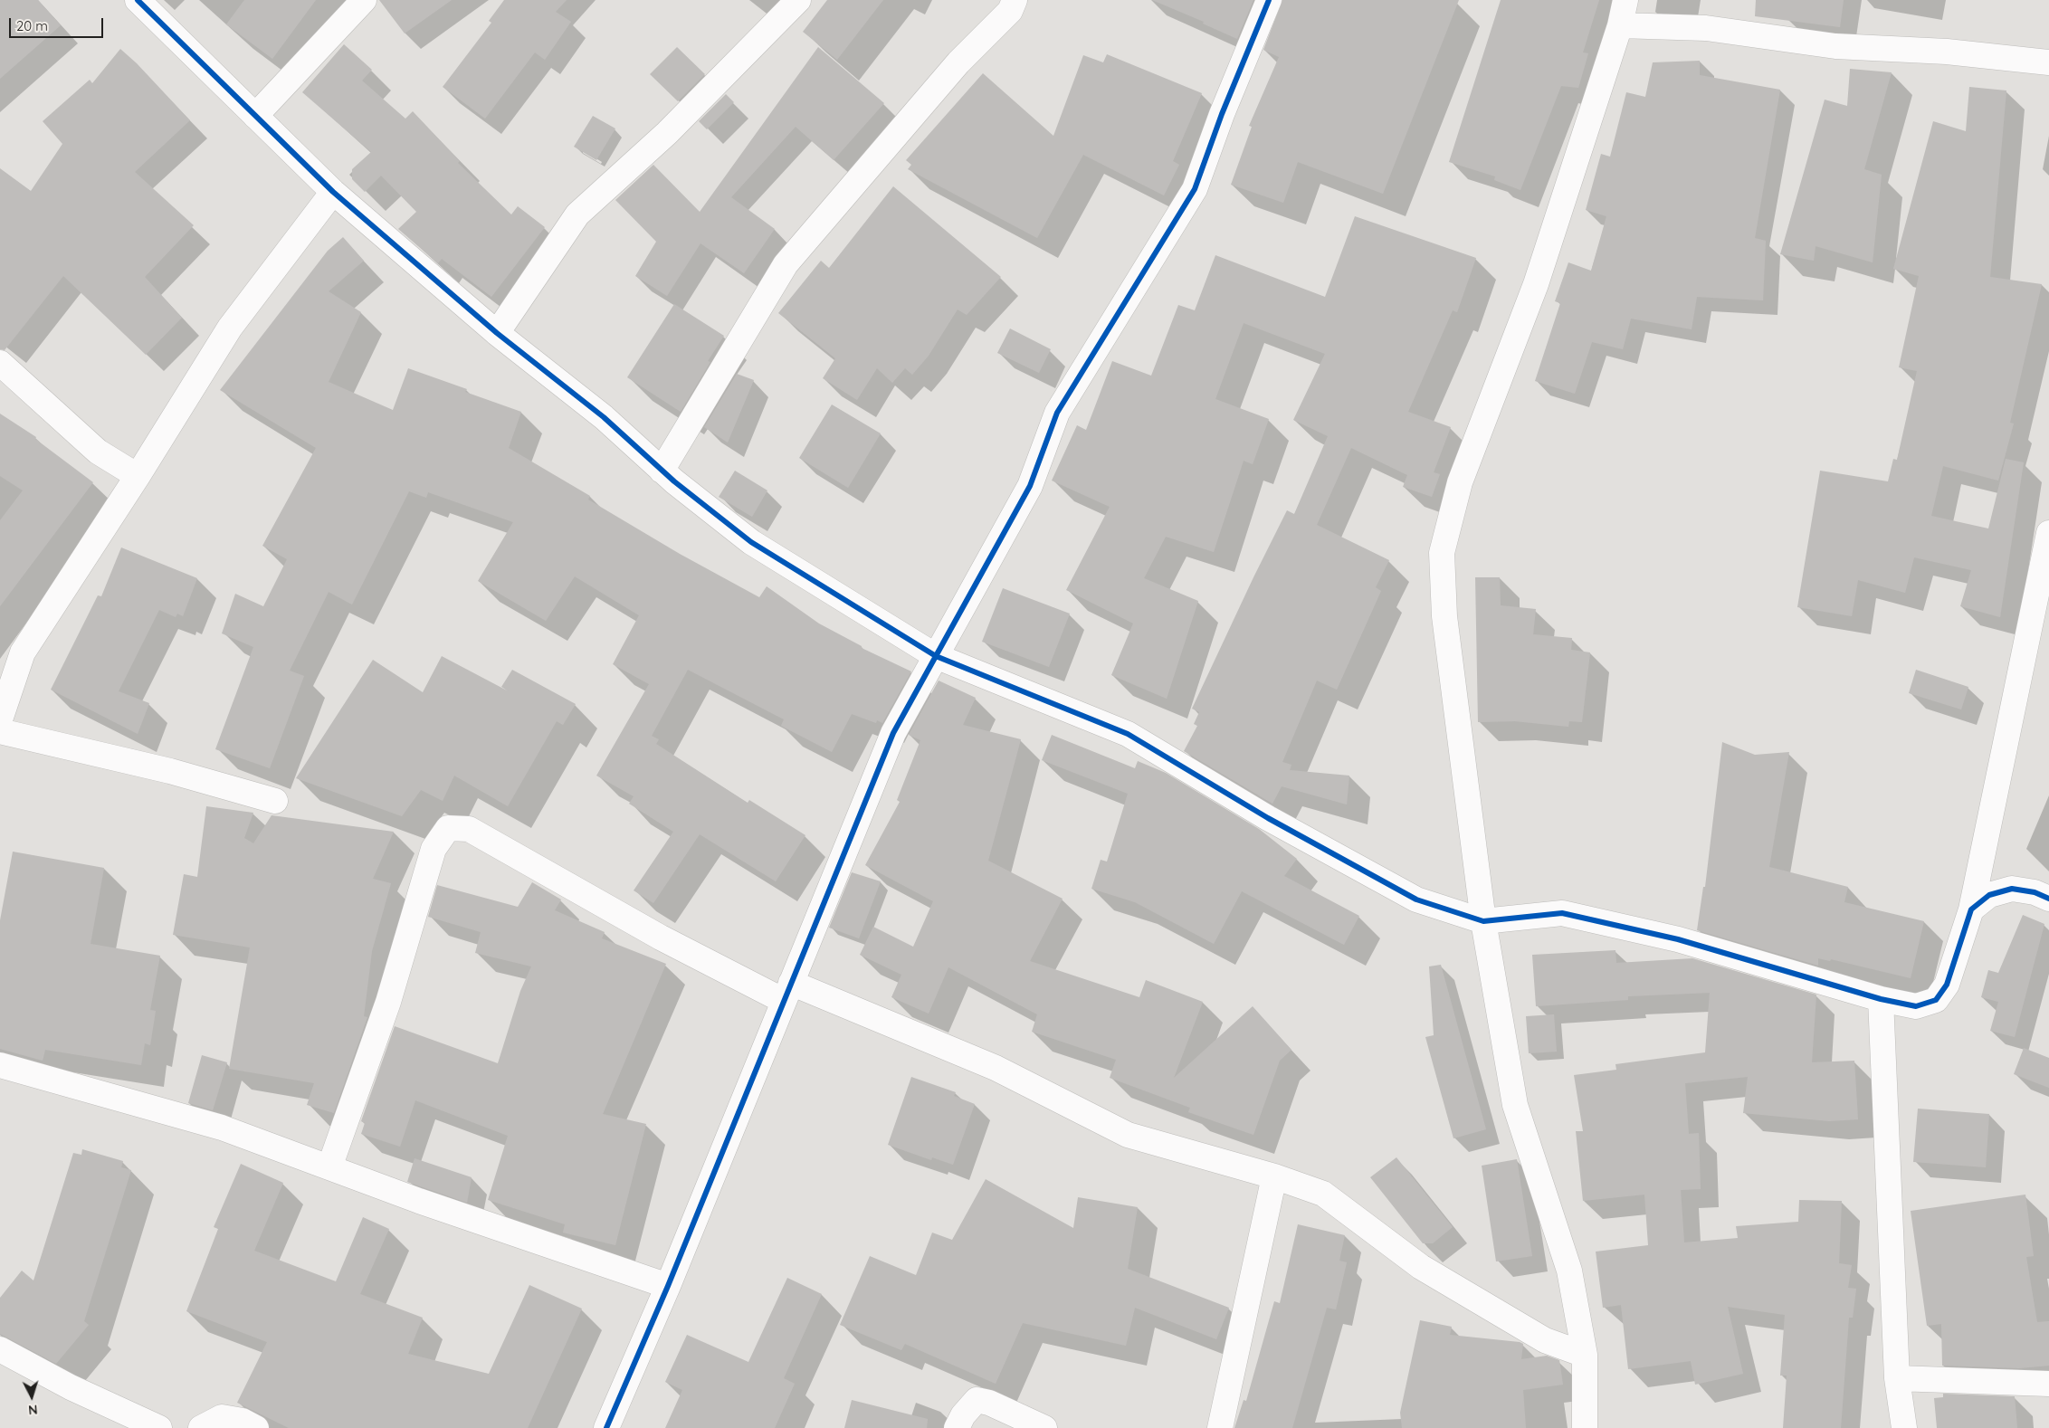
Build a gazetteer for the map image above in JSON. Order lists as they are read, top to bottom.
{
  "scale_bar": "20 m",
  "north": "bottom"
}
